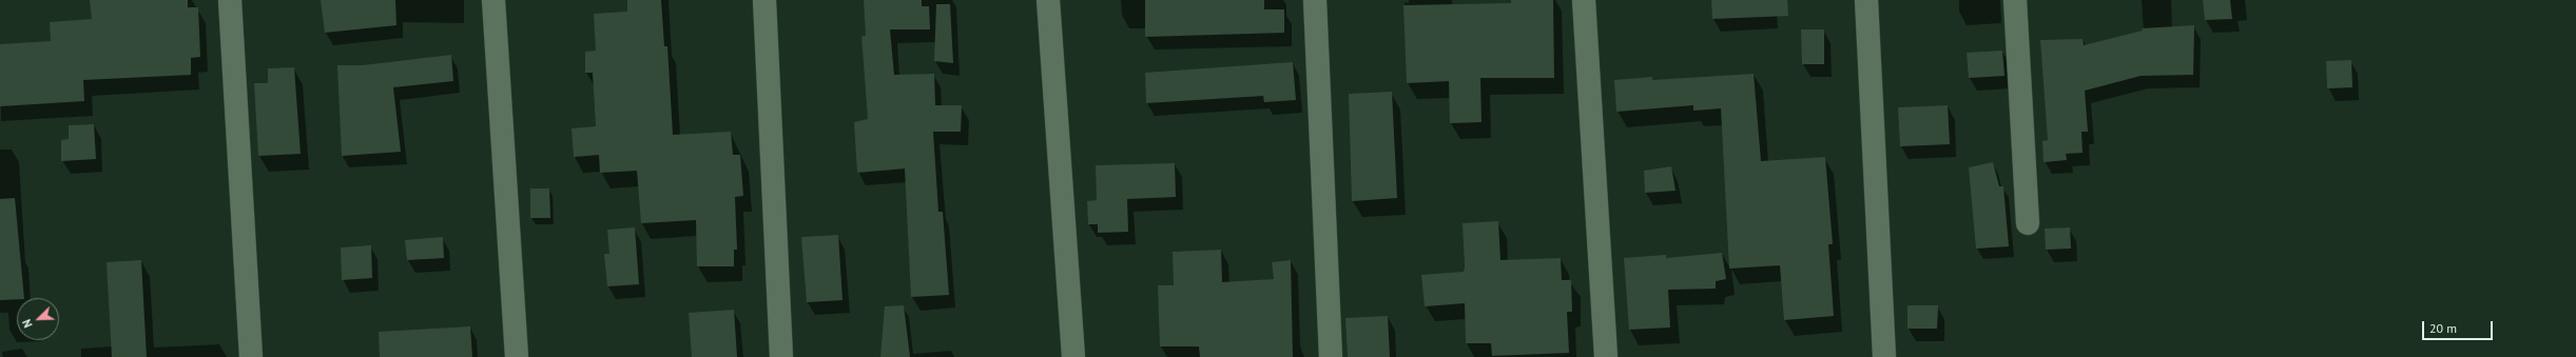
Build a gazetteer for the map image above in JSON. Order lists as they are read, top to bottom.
{
  "scale_bar": "20 m",
  "north": "bottom left"
}
